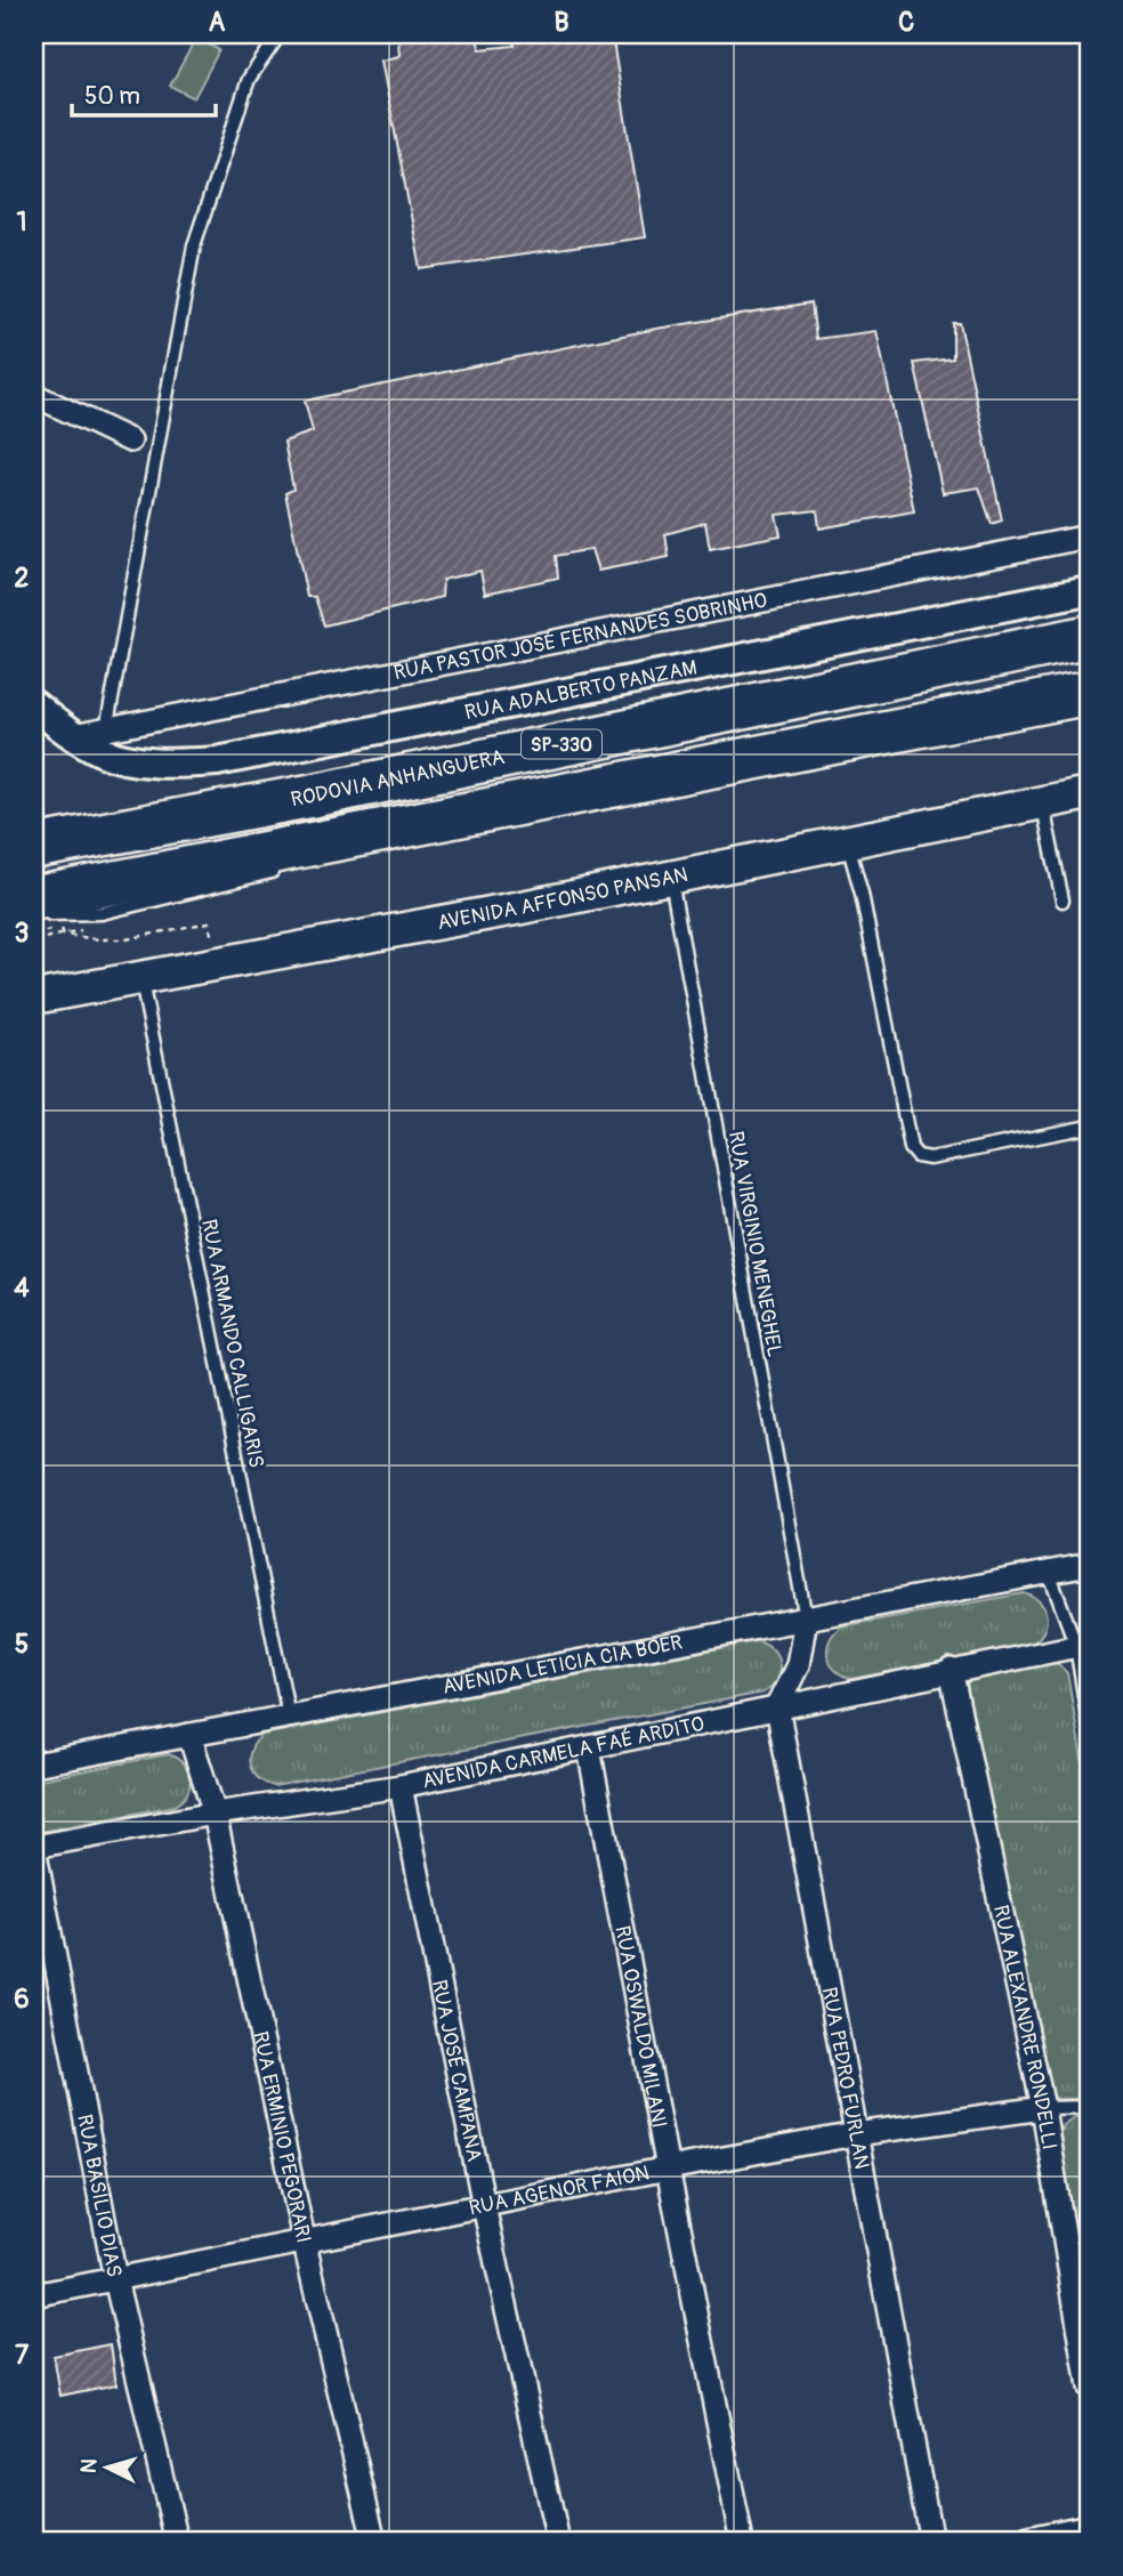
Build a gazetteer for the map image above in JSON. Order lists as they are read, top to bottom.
{
  "streets": {
    "highway": ["SP-330", "RODOVIA ANHANGUERA"],
    "main road": ["AVENIDA AFFONSO PANSAN"],
    "street": [
      "RUA PASTOR JOSÉ FERNANDES SOBRINHO",
      "RUA ADALBERTO PANZAM",
      "AVENIDA LETICIA CIA BOER",
      "AVENIDA CARMELA FAÉ ARDITO",
      "RUA OSWALDO MILANI",
      "RUA ALEXANDRE RONDELLI",
      "RUA JOSÉ CAMPANA",
      "RUA PEDRO FURLAN",
      "RUA ERMINIO PEGORARI",
      "RUA AGENOR FAION",
      "RUA BASÍLIO DIAS"
    ],
    "lane": ["RUA VIRGINIO MENEGHEL", "RUA ARMANDO CALLIGARIS"]
  },
  "crossings": [
    ["RUA PASTOR JOSÉ FERNANDES SOBRINHO", "RUA ADALBERTO PANZAM"],
    ["AVENIDA AFFONSO PANSAN", "RUA VIRGINIO MENEGHEL"],
    ["AVENIDA AFFONSO PANSAN", "RUA ARMANDO CALLIGARIS"],
    ["RUA VIRGINIO MENEGHEL", "AVENIDA LETICIA CIA BOER"],
    ["RUA ARMANDO CALLIGARIS", "AVENIDA LETICIA CIA BOER"],
    ["AVENIDA LETICIA CIA BOER", "RUA ERMINIO PEGORARI"],
    ["AVENIDA CARMELA FAÉ ARDITO", "RUA OSWALDO MILANI"],
    ["AVENIDA CARMELA FAÉ ARDITO", "RUA ALEXANDRE RONDELLI"],
    ["AVENIDA CARMELA FAÉ ARDITO", "RUA JOSÉ CAMPANA"],
    ["AVENIDA CARMELA FAÉ ARDITO", "RUA PEDRO FURLAN"],
    ["AVENIDA CARMELA FAÉ ARDITO", "RUA ERMINIO PEGORARI"],
    ["AVENIDA CARMELA FAÉ ARDITO", "RUA BASÍLIO DIAS"],
    ["RUA OSWALDO MILANI", "RUA AGENOR FAION"],
    ["RUA ALEXANDRE RONDELLI", "RUA AGENOR FAION"],
    ["RUA JOSÉ CAMPANA", "RUA AGENOR FAION"],
    ["RUA PEDRO FURLAN", "RUA AGENOR FAION"],
    ["RUA ERMINIO PEGORARI", "RUA AGENOR FAION"],
    ["RUA AGENOR FAION", "RUA BASÍLIO DIAS"]
  ],
  "scale_bar": "50 m",
  "north": "left",
  "grid": {
    "columns": ["A", "B", "C"],
    "rows": [
      "1",
      "2",
      "3",
      "4",
      "5",
      "6",
      "7"
    ]
  }
}
